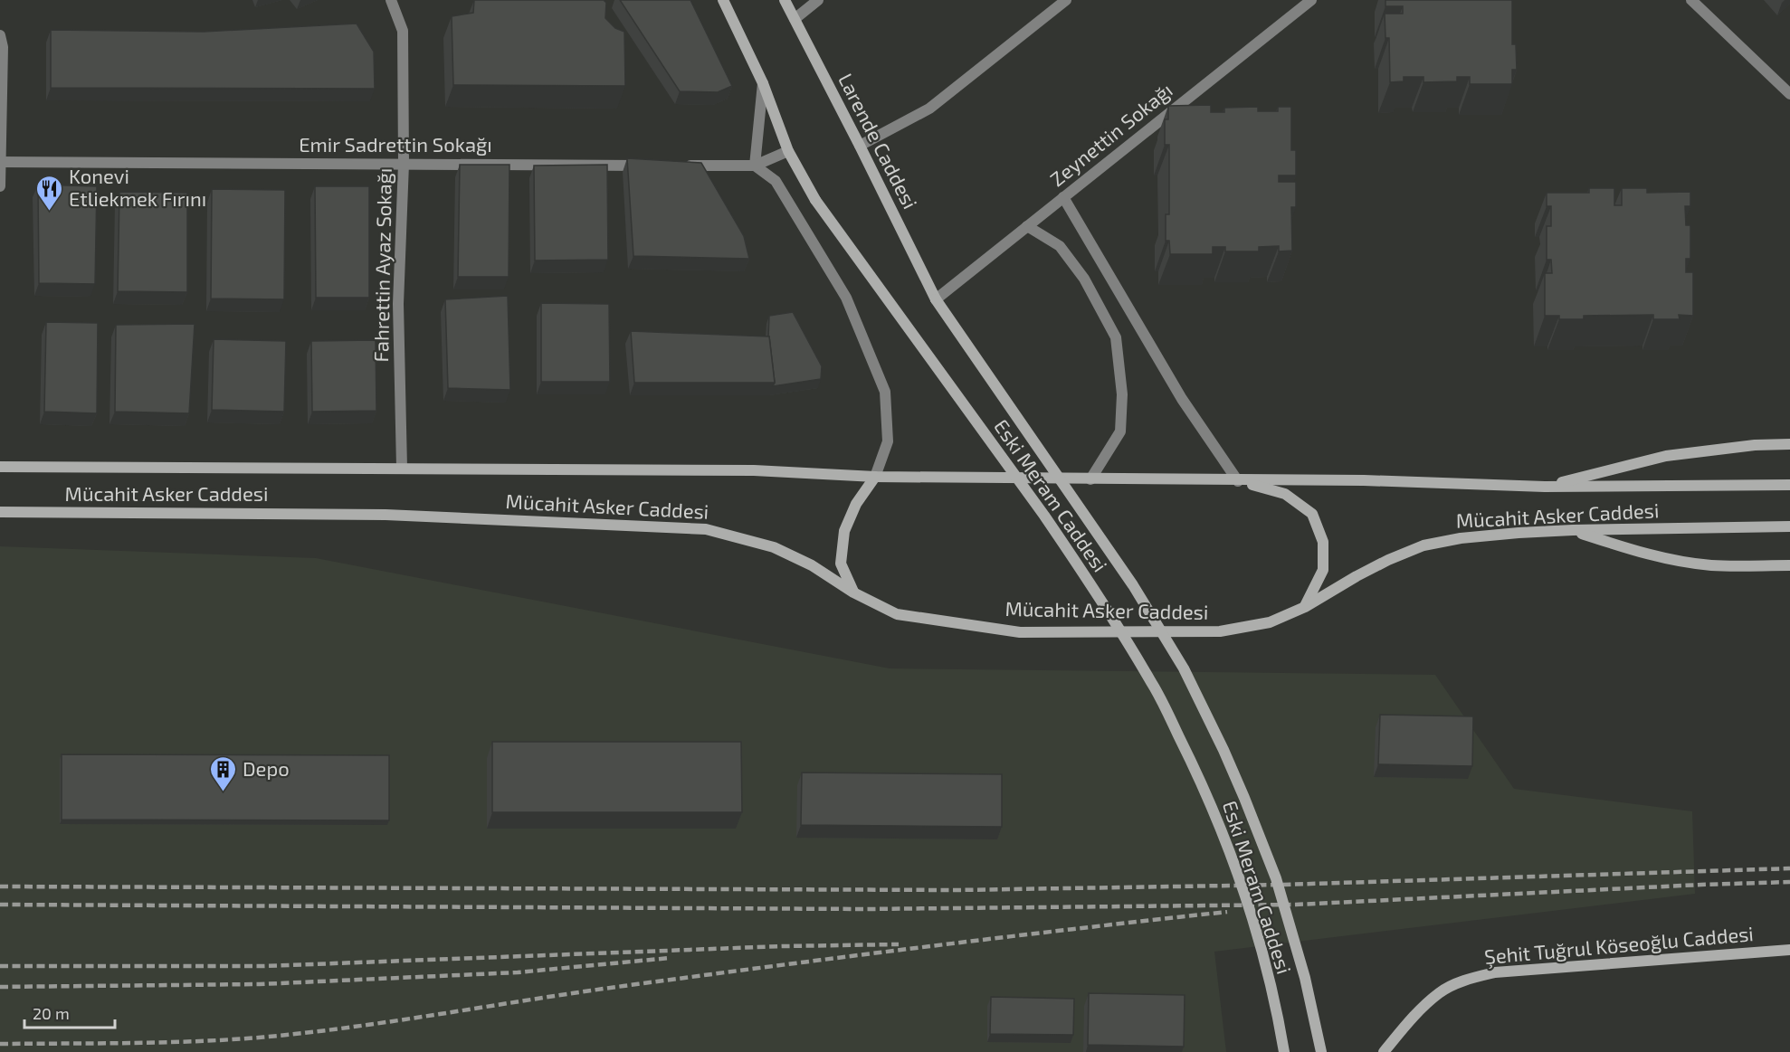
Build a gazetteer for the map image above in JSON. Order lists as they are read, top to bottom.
{
  "streets": {
    "main road": [
      "Larende Caddesi",
      "Mücahit Asker Caddesi",
      "Eski Meram Caddesi",
      "Şehit Tuğrul Köseoğlu Caddesi"
    ],
    "street": ["Zeynettin Sokağı", "Emir Sadrettin Sokağı", "Fahrettin Ayaz Sokağı"]
  },
  "crossings": [
    ["Zeynettin Sokağı", "Larende Caddesi"],
    ["Zeynettin Sokağı", "Eski Meram Caddesi"],
    ["Larende Caddesi", "Eski Meram Caddesi"],
    ["Emir Sadrettin Sokağı", "Fahrettin Ayaz Sokağı"],
    ["Fahrettin Ayaz Sokağı", "Mücahit Asker Caddesi"]
  ],
  "places": {
    "restaurant": ["Konevi Etliekmek Fırını"],
    "building": ["Depo"]
  },
  "scale_bar": "20 m"
}
